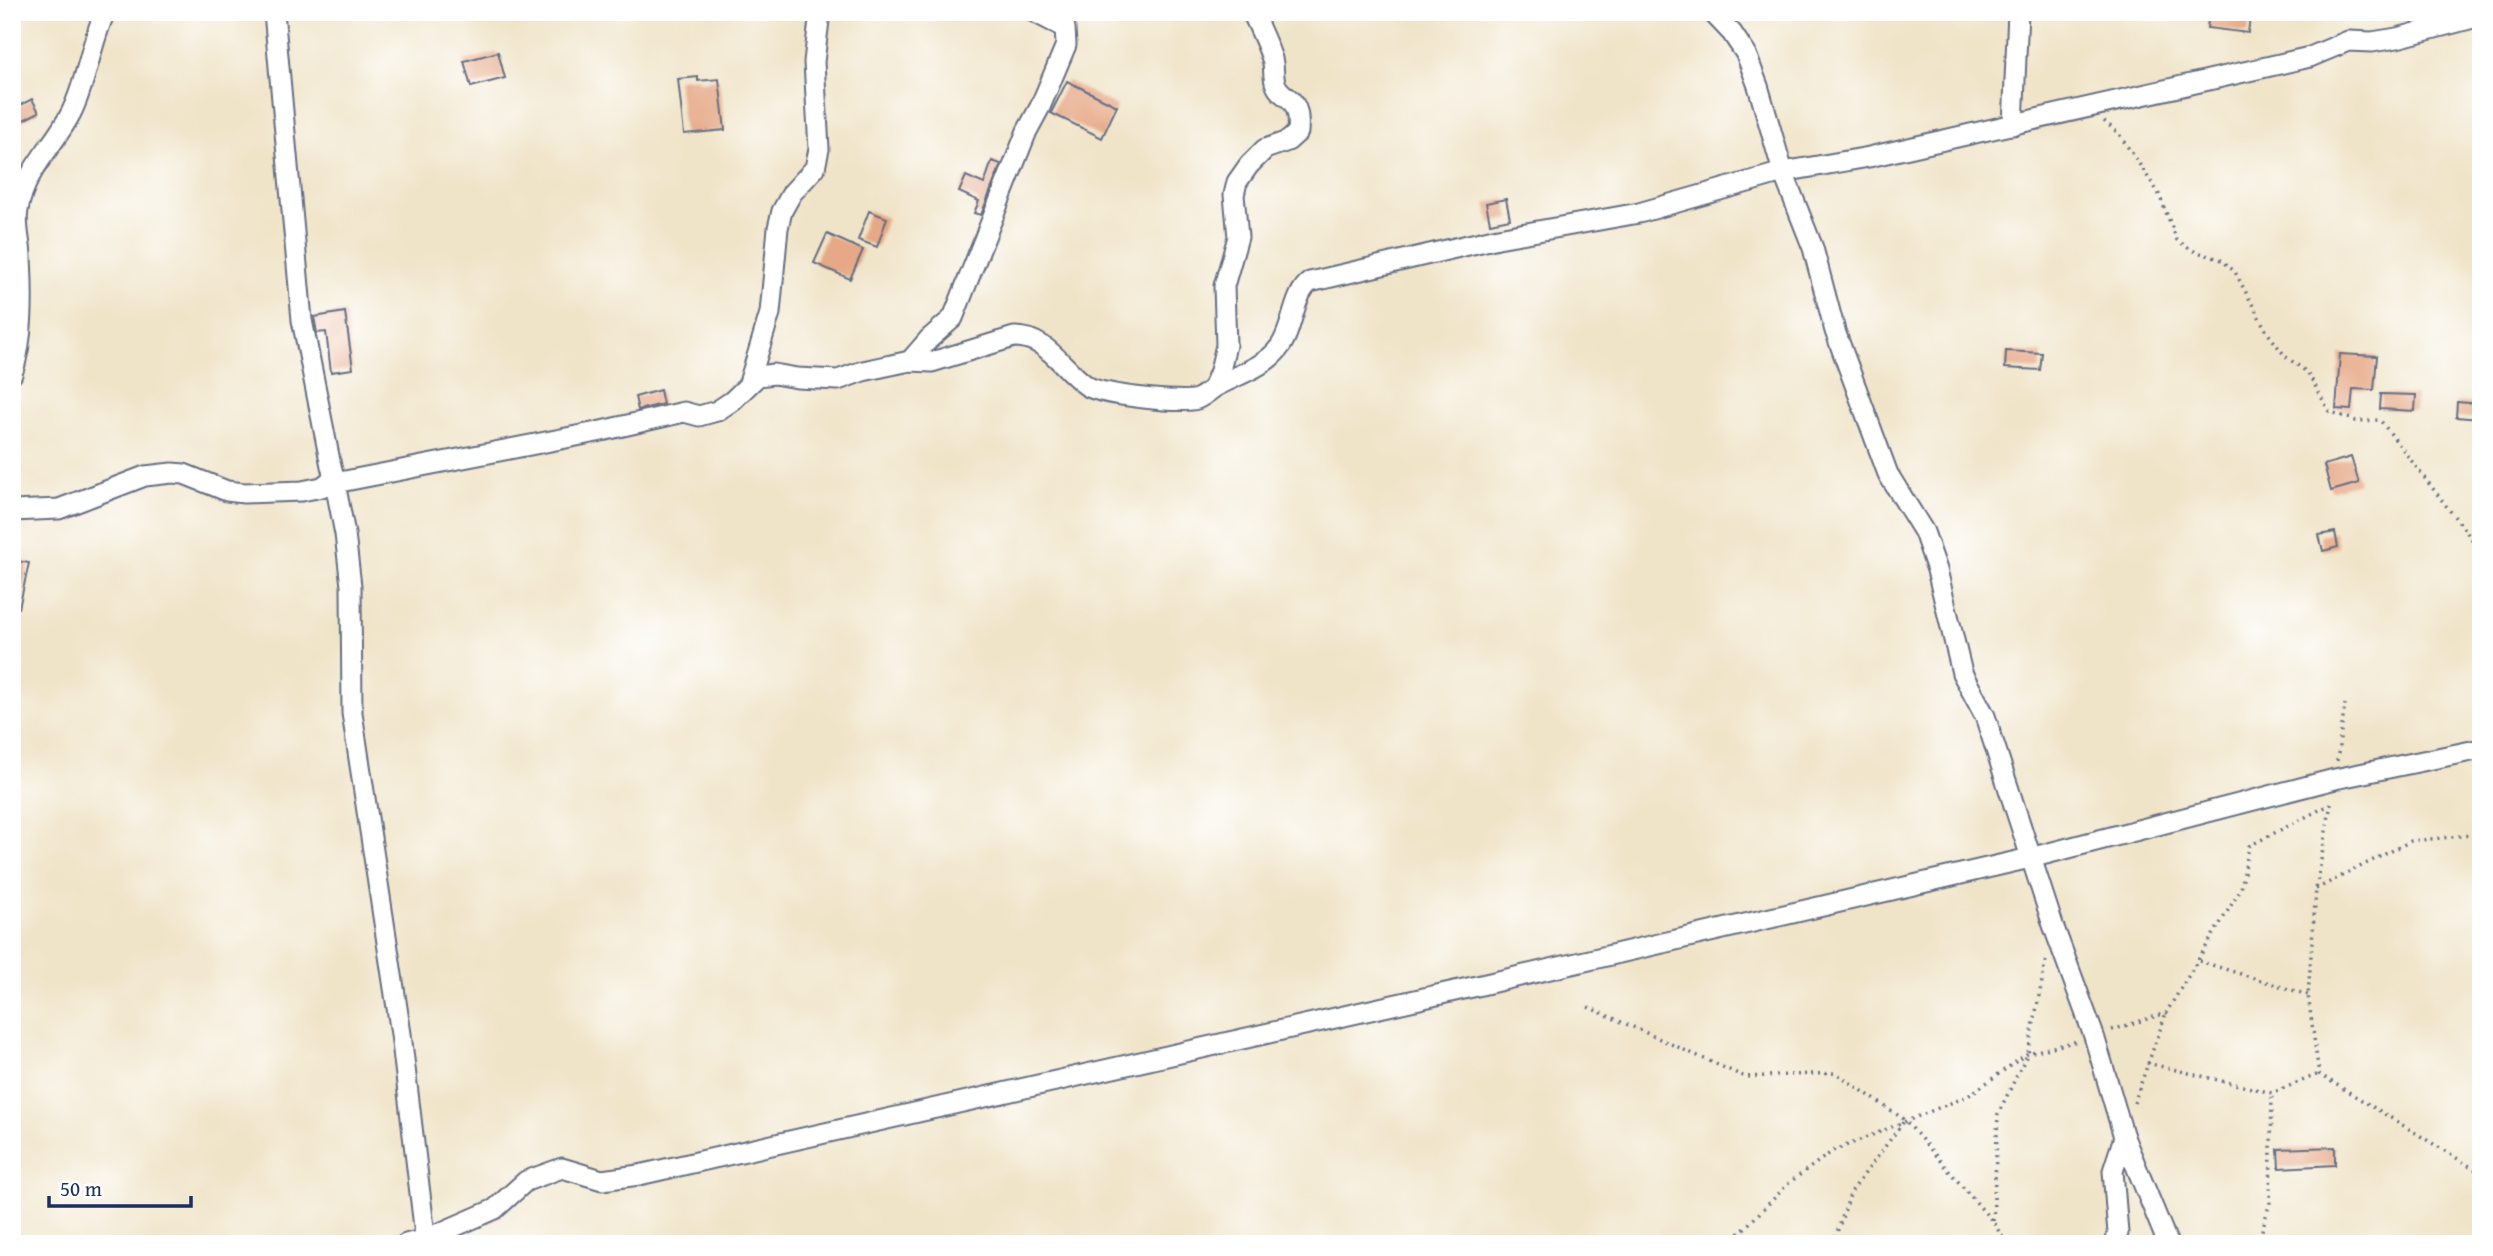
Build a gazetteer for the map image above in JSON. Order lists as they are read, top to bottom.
{
  "scale_bar": "50 m"
}
